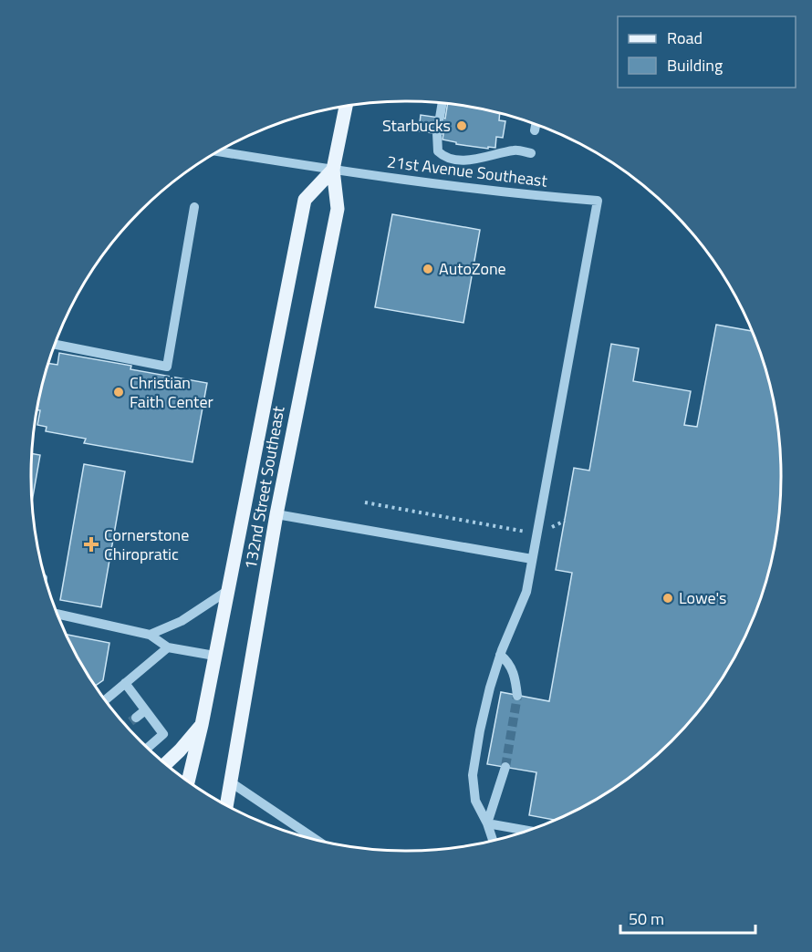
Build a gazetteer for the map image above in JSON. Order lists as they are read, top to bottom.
{
  "streets": {
    "main road": ["132nd Street Southeast"],
    "street": ["21st Avenue Southeast"]
  },
  "crossings": [
    ["21st Avenue Southeast", "132nd Street Southeast"]
  ],
  "places": {
    "other": [
      "Starbucks",
      "AutoZone",
      "Christian Faith Center",
      "Lowe's"
    ],
    "health": ["Cornerstone Chiropratic"]
  },
  "legend": ["Road", "Building"],
  "scale_bar": "50 m"
}
